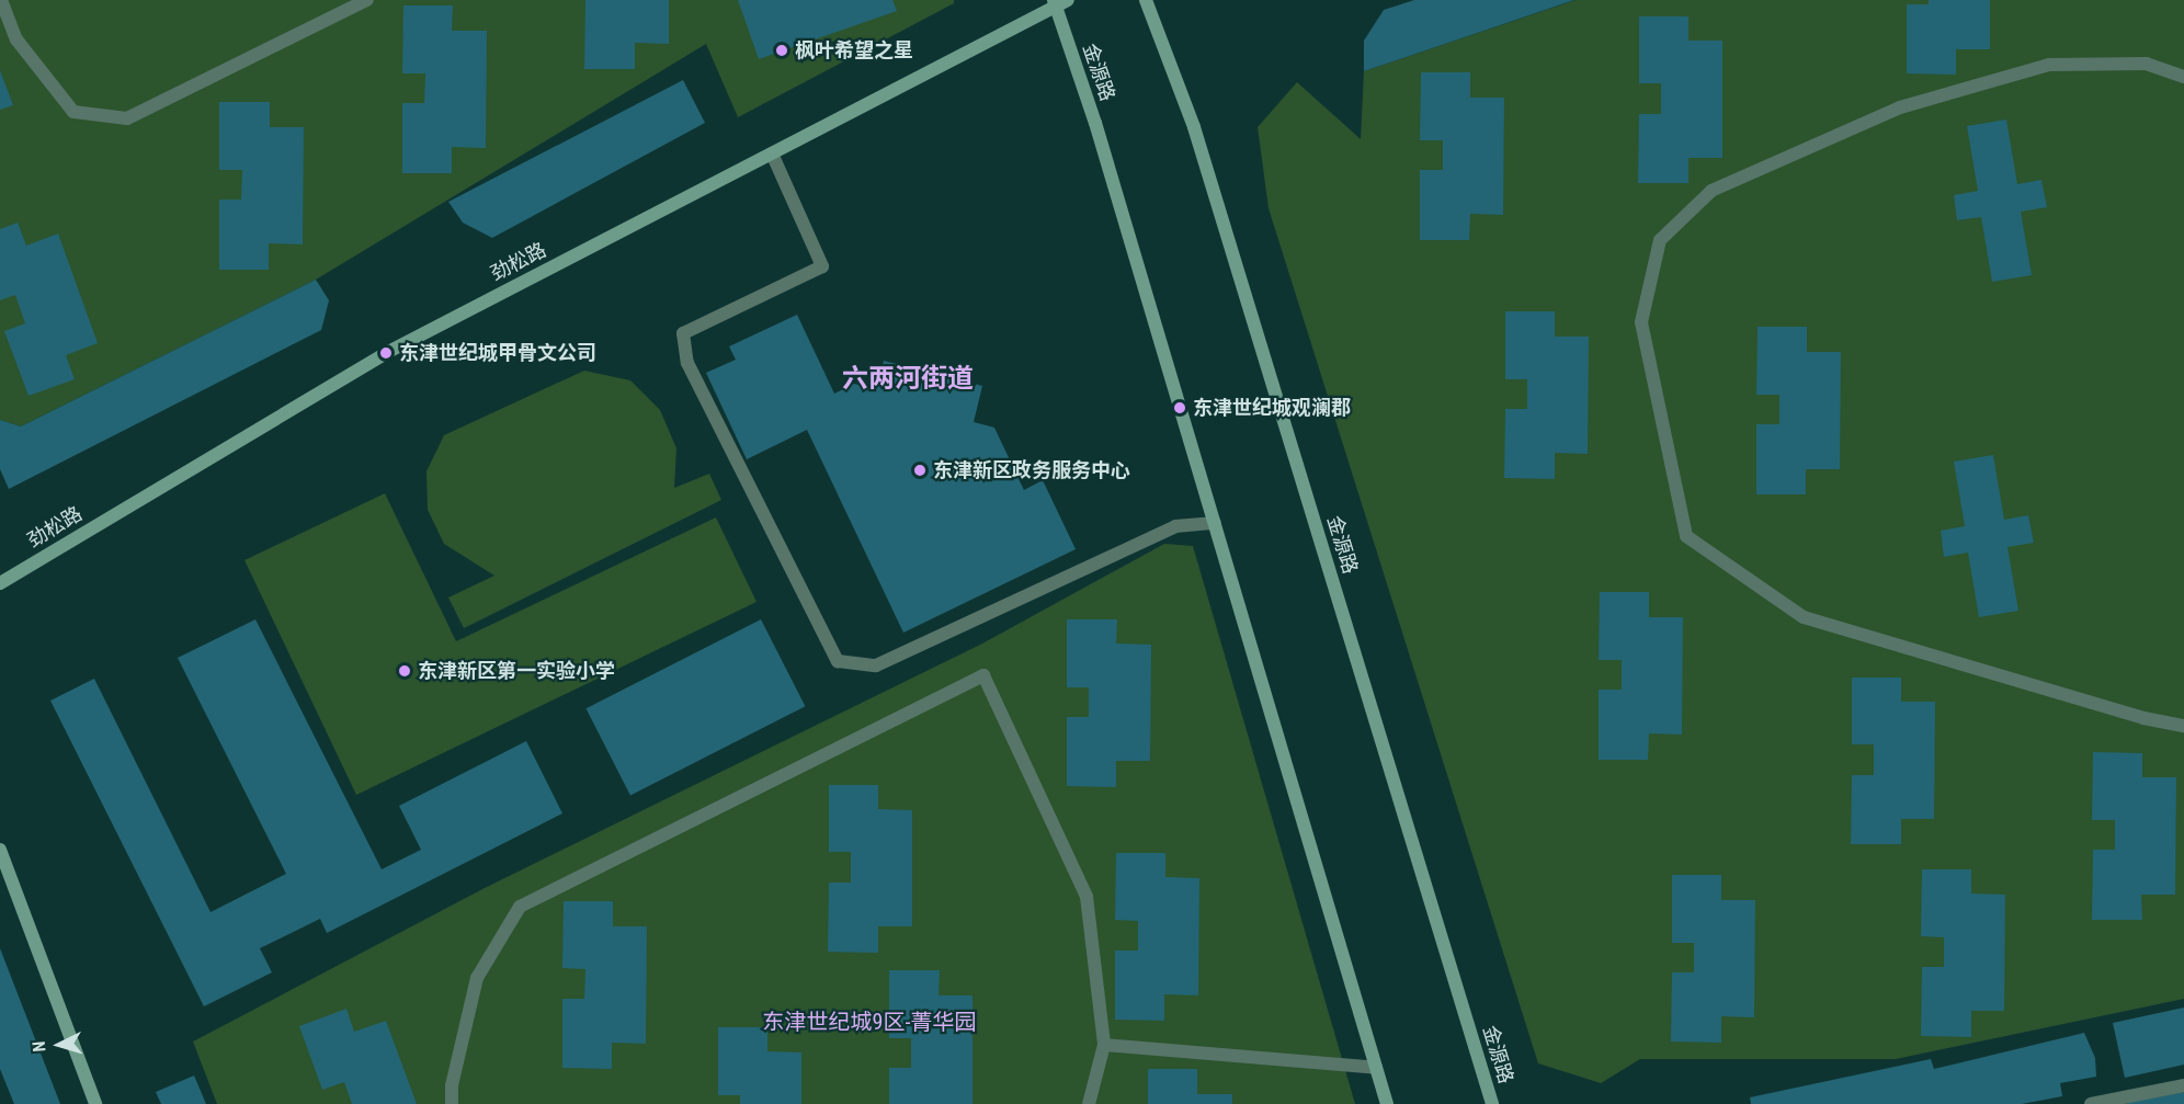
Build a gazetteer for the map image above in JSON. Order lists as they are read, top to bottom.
{
  "streets": {
    "main road": ["金源路", "劲松路"]
  },
  "crossings": [
    ["金源路", "劲松路"]
  ],
  "districts": ["六两河街道", "东津世纪城9区-菁华园"],
  "places": [
    "枫叶希望之星",
    "东津世纪城甲骨文公司",
    "东津世纪城观澜郡",
    "东津新区政务服务中心",
    "东津新区第一实验小学"
  ],
  "north": "left"
}
